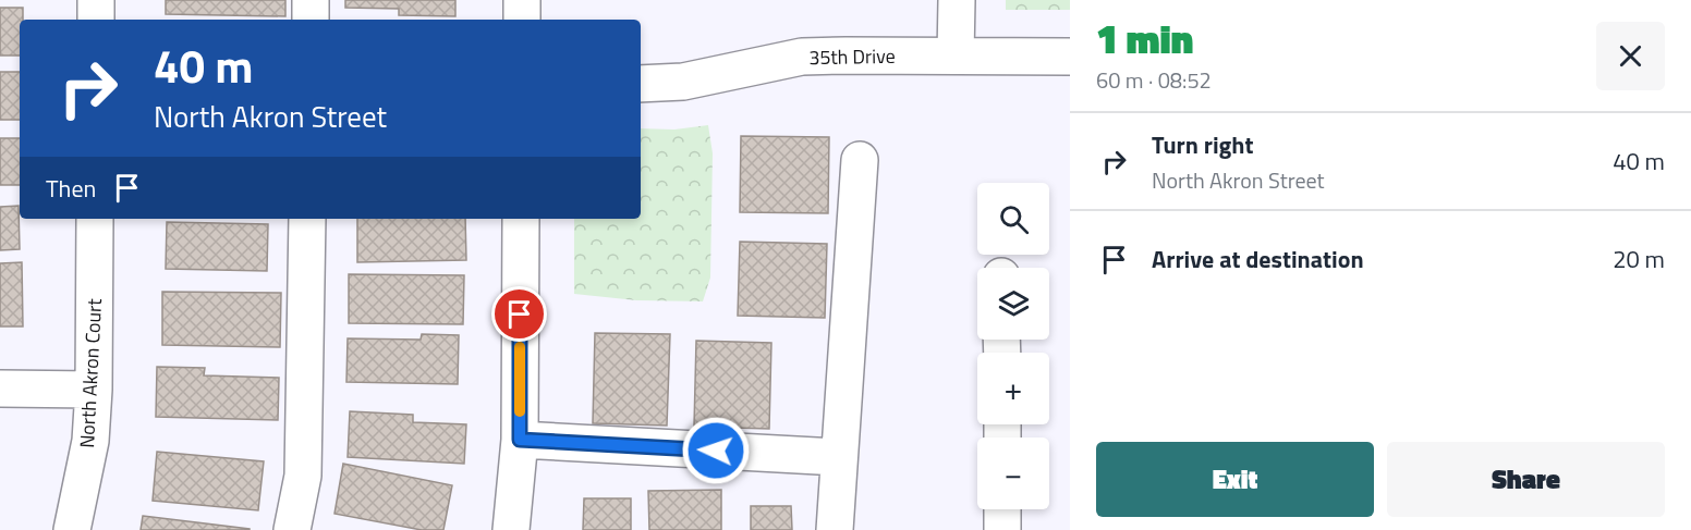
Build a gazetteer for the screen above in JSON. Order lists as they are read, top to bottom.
{
  "streets": {
    "street": ["35th Drive", "North Akron Court"]
  },
  "page": {
    "heading": ["1 min", "60 m · 08:52"],
    "turn": ["40 m", "North Akron Street"],
    "list": [
      {
        "name": "Turn right",
        "note": "North Akron Street",
        "value": "40 m"
      },
      {
        "name": "Arrive at destination",
        "value": "20 m"
      }
    ],
    "then": "Then",
    "map_buttons": ["+", "−"],
    "buttons": ["Exit", "Share"]
  }
}
